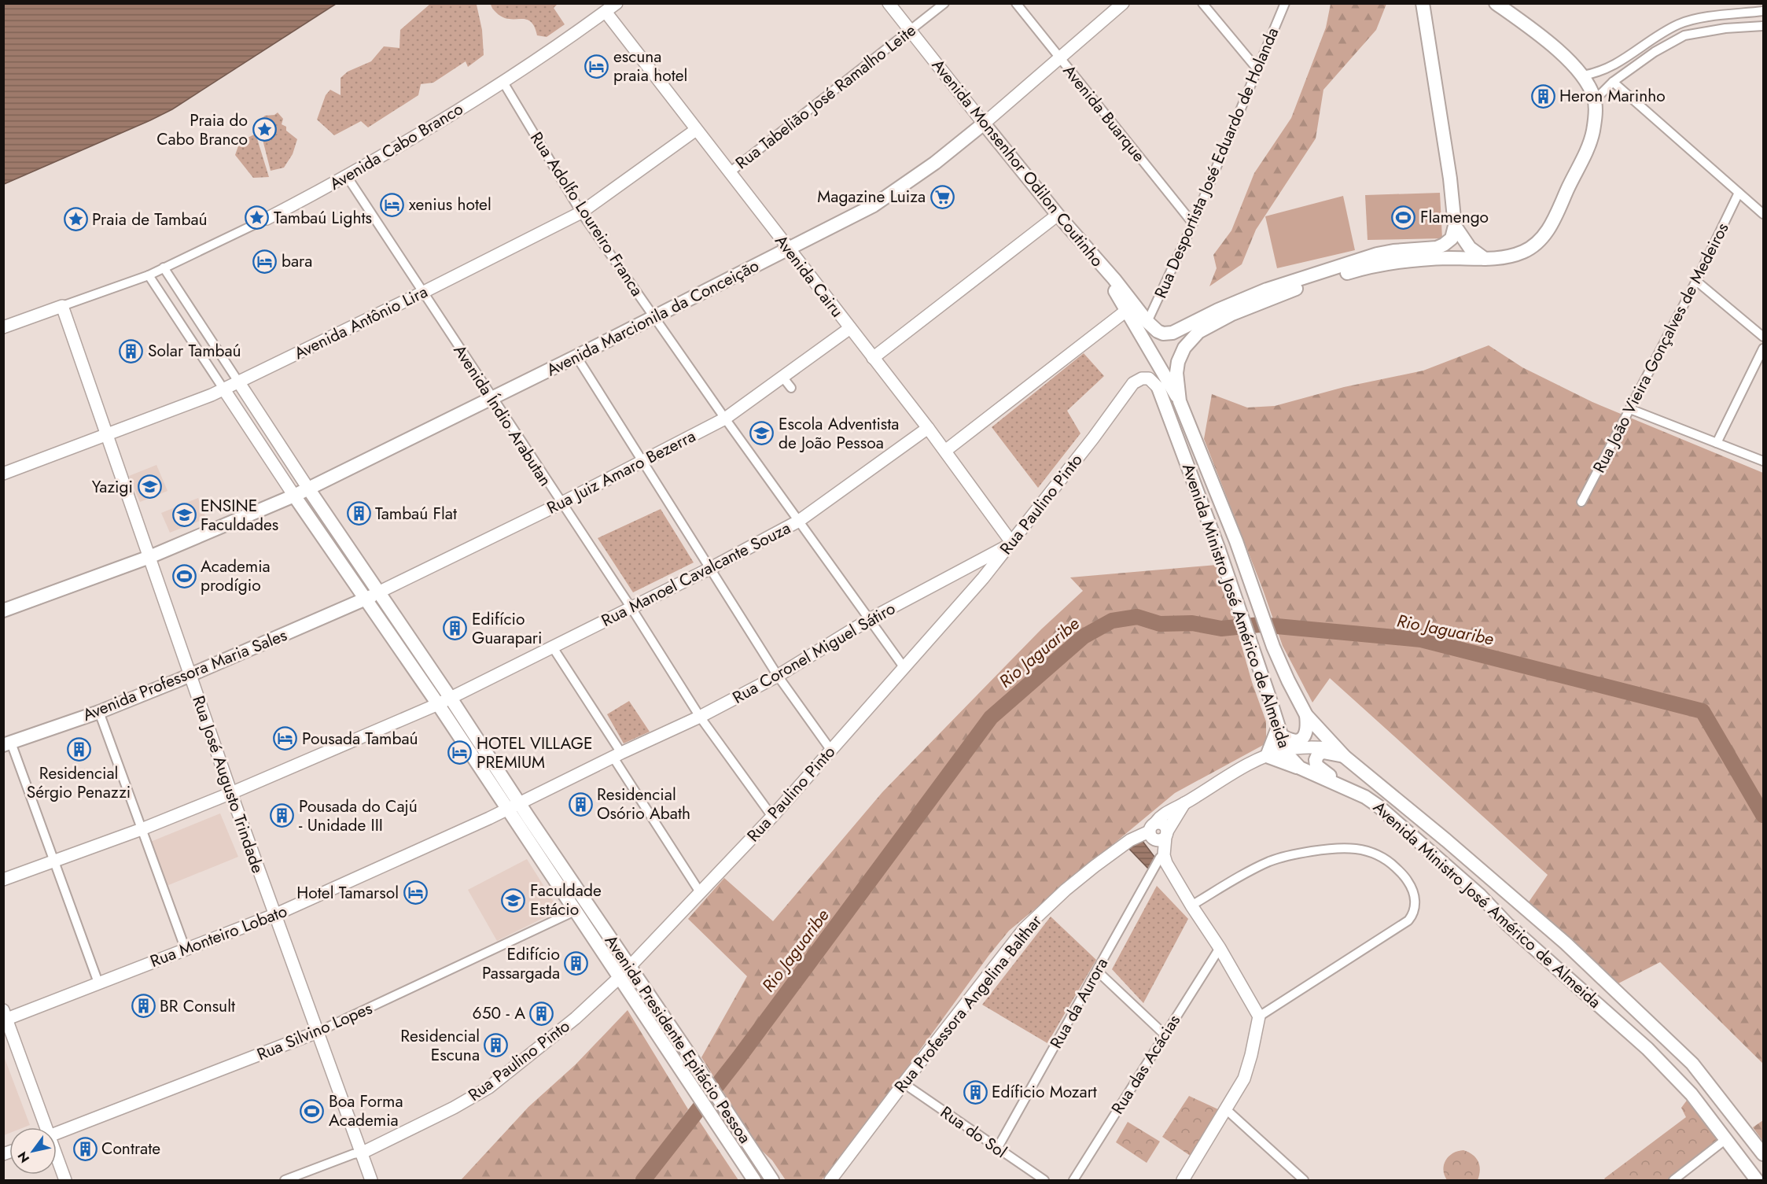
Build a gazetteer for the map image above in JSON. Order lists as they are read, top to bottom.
{
  "streets": {
    "main road": [
      "Avenida Cabo Branco",
      "Avenida Monsenhor Odilon Coutinho",
      "Avenida Cairu",
      "Avenida Marcionila da Conceição",
      "Avenida Antônio Lira",
      "Rua Juiz Amaro Bezerra",
      "Rua Paulino Pinto",
      "Rua Manoel Cavalcante Souza",
      "Avenida Ministro José Américo de Almeida",
      "Rua Coronel Miguel Sátiro",
      "Avenida Professora Maria Sales",
      "Rua José Augusto Trindade",
      "Rua Monteiro Lobato",
      "Rua Professora Angelina Balthar",
      "Rua Silvino Lopes",
      "Avenida Presidente Epitácio Pessoa"
    ],
    "street": [
      "Rua Tabelião José Ramalho Leite",
      "Avenida Buarque",
      "Rua Desportista José Eduardo de Holanda",
      "Rua Adolfo Loureiro Franca",
      "Rua João Vieira Gonçalves de Medeiros",
      "Avenida Índio Arabutan",
      "Rua da Aurora",
      "Rua das Acácias",
      "Rua do Sol"
    ]
  },
  "crossings": [
    ["Rua Tabelião José Ramalho Leite", "Avenida Monsenhor Odilon Coutinho"],
    ["Rua Tabelião José Ramalho Leite", "Avenida Cairu"],
    ["Avenida Buarque", "Rua Desportista José Eduardo de Holanda"],
    ["Avenida Cabo Branco", "Rua Adolfo Loureiro Franca"],
    ["Avenida Cabo Branco", "Avenida Cairu"],
    ["Avenida Cabo Branco", "Avenida Índio Arabutan"],
    ["Avenida Cabo Branco", "Rua José Augusto Trindade"],
    ["Avenida Monsenhor Odilon Coutinho", "Rua Desportista José Eduardo de Holanda"],
    ["Avenida Monsenhor Odilon Coutinho", "Avenida Marcionila da Conceição"],
    ["Rua Adolfo Loureiro Franca", "Avenida Marcionila da Conceição"],
    ["Rua Adolfo Loureiro Franca", "Avenida Antônio Lira"],
    ["Rua Adolfo Loureiro Franca", "Rua Juiz Amaro Bezerra"],
    ["Rua Adolfo Loureiro Franca", "Rua Paulino Pinto"],
    ["Rua Adolfo Loureiro Franca", "Rua Manoel Cavalcante Souza"],
    ["Rua Adolfo Loureiro Franca", "Rua Coronel Miguel Sátiro"],
    ["Avenida Cairu", "Avenida Marcionila da Conceição"],
    ["Avenida Cairu", "Avenida Antônio Lira"],
    ["Avenida Cairu", "Rua Juiz Amaro Bezerra"],
    ["Avenida Cairu", "Rua Paulino Pinto"],
    ["Avenida Cairu", "Rua Manoel Cavalcante Souza"],
    ["Avenida Cairu", "Rua Coronel Miguel Sátiro"],
    ["Avenida Marcionila da Conceição", "Avenida Índio Arabutan"],
    ["Avenida Marcionila da Conceição", "Rua José Augusto Trindade"],
    ["Avenida Marcionila da Conceição", "Avenida Presidente Epitácio Pessoa"],
    ["Avenida Antônio Lira", "Avenida Índio Arabutan"],
    ["Avenida Antônio Lira", "Rua José Augusto Trindade"],
    ["Avenida Antônio Lira", "Avenida Presidente Epitácio Pessoa"],
    ["Avenida Índio Arabutan", "Rua Juiz Amaro Bezerra"],
    ["Avenida Índio Arabutan", "Rua Paulino Pinto"],
    ["Avenida Índio Arabutan", "Rua Manoel Cavalcante Souza"],
    ["Avenida Índio Arabutan", "Rua Coronel Miguel Sátiro"],
    ["Rua Juiz Amaro Bezerra", "Avenida Presidente Epitácio Pessoa"],
    ["Rua Paulino Pinto", "Avenida Ministro José Américo de Almeida"],
    ["Rua Paulino Pinto", "Rua Coronel Miguel Sátiro"],
    ["Rua Paulino Pinto", "Rua José Augusto Trindade"],
    ["Rua Paulino Pinto", "Avenida Presidente Epitácio Pessoa"],
    ["Rua Manoel Cavalcante Souza", "Rua José Augusto Trindade"],
    ["Rua Manoel Cavalcante Souza", "Avenida Presidente Epitácio Pessoa"],
    ["Avenida Ministro José Américo de Almeida", "Rua Professora Angelina Balthar"],
    ["Rua Coronel Miguel Sátiro", "Rua Monteiro Lobato"],
    ["Avenida Professora Maria Sales", "Rua José Augusto Trindade"],
    ["Avenida Professora Maria Sales", "Avenida Presidente Epitácio Pessoa"],
    ["Rua José Augusto Trindade", "Rua Monteiro Lobato"],
    ["Rua José Augusto Trindade", "Rua Silvino Lopes"],
    ["Rua Monteiro Lobato", "Avenida Presidente Epitácio Pessoa"],
    ["Rua da Aurora", "Rua do Sol"],
    ["Rua Professora Angelina Balthar", "Rua do Sol"],
    ["Rua Silvino Lopes", "Avenida Presidente Epitácio Pessoa"]
  ],
  "water": ["Rio Jaguaribe"],
  "places": {
    "hotel": [
      "escuna praia hotel",
      "xenius hotel",
      "bara",
      "Pousada Tambaú",
      "HOTEL VILLAGE PREMIUM",
      "Hotel Tamarsol"
    ],
    "building": [
      "Heron Marinho",
      "Solar Tambaú",
      "Tambaú Flat",
      "Edifício Guarapari",
      "Residencial Sérgio Penazzi",
      "Residencial Osório Abath",
      "Pousada do Cajú - Unidade III",
      "Edifício Passargada",
      "BR Consult",
      "650 - A",
      "Residencial Escuna",
      "Edíficio Mozart",
      "Contrate"
    ],
    "place": ["Praia do Cabo Branco", "Tambaú Lights", "Praia de Tambaú"],
    "supermarket": ["Magazine Luiza"],
    "sports": ["Flamengo", "Academia prodígio", "Boa Forma Academia"],
    "school or university": [
      "Escola Adventista de João Pessoa",
      "Yazigi",
      "ENSINE Faculdades",
      "Faculdade Estácio"
    ]
  },
  "north": "bottom left"
}
